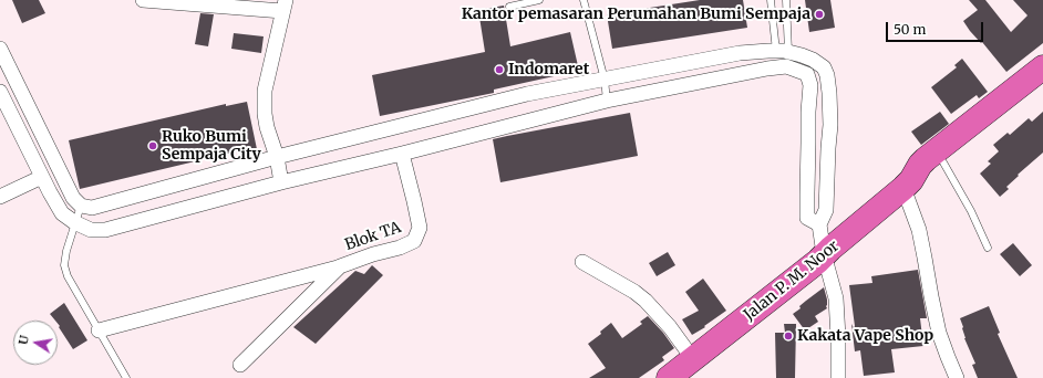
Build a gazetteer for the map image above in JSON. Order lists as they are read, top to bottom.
{
  "streets": {
    "highway": ["Jalan P. M. Noor"],
    "street": ["Blok TA"]
  },
  "places": [
    "Kantor pemasaran Perumahan Bumi Sempaja",
    "Indomaret",
    "Ruko Bumi Sempaja City",
    "Kakata Vape Shop"
  ],
  "scale_bar": "50 m",
  "north": "left"
}
